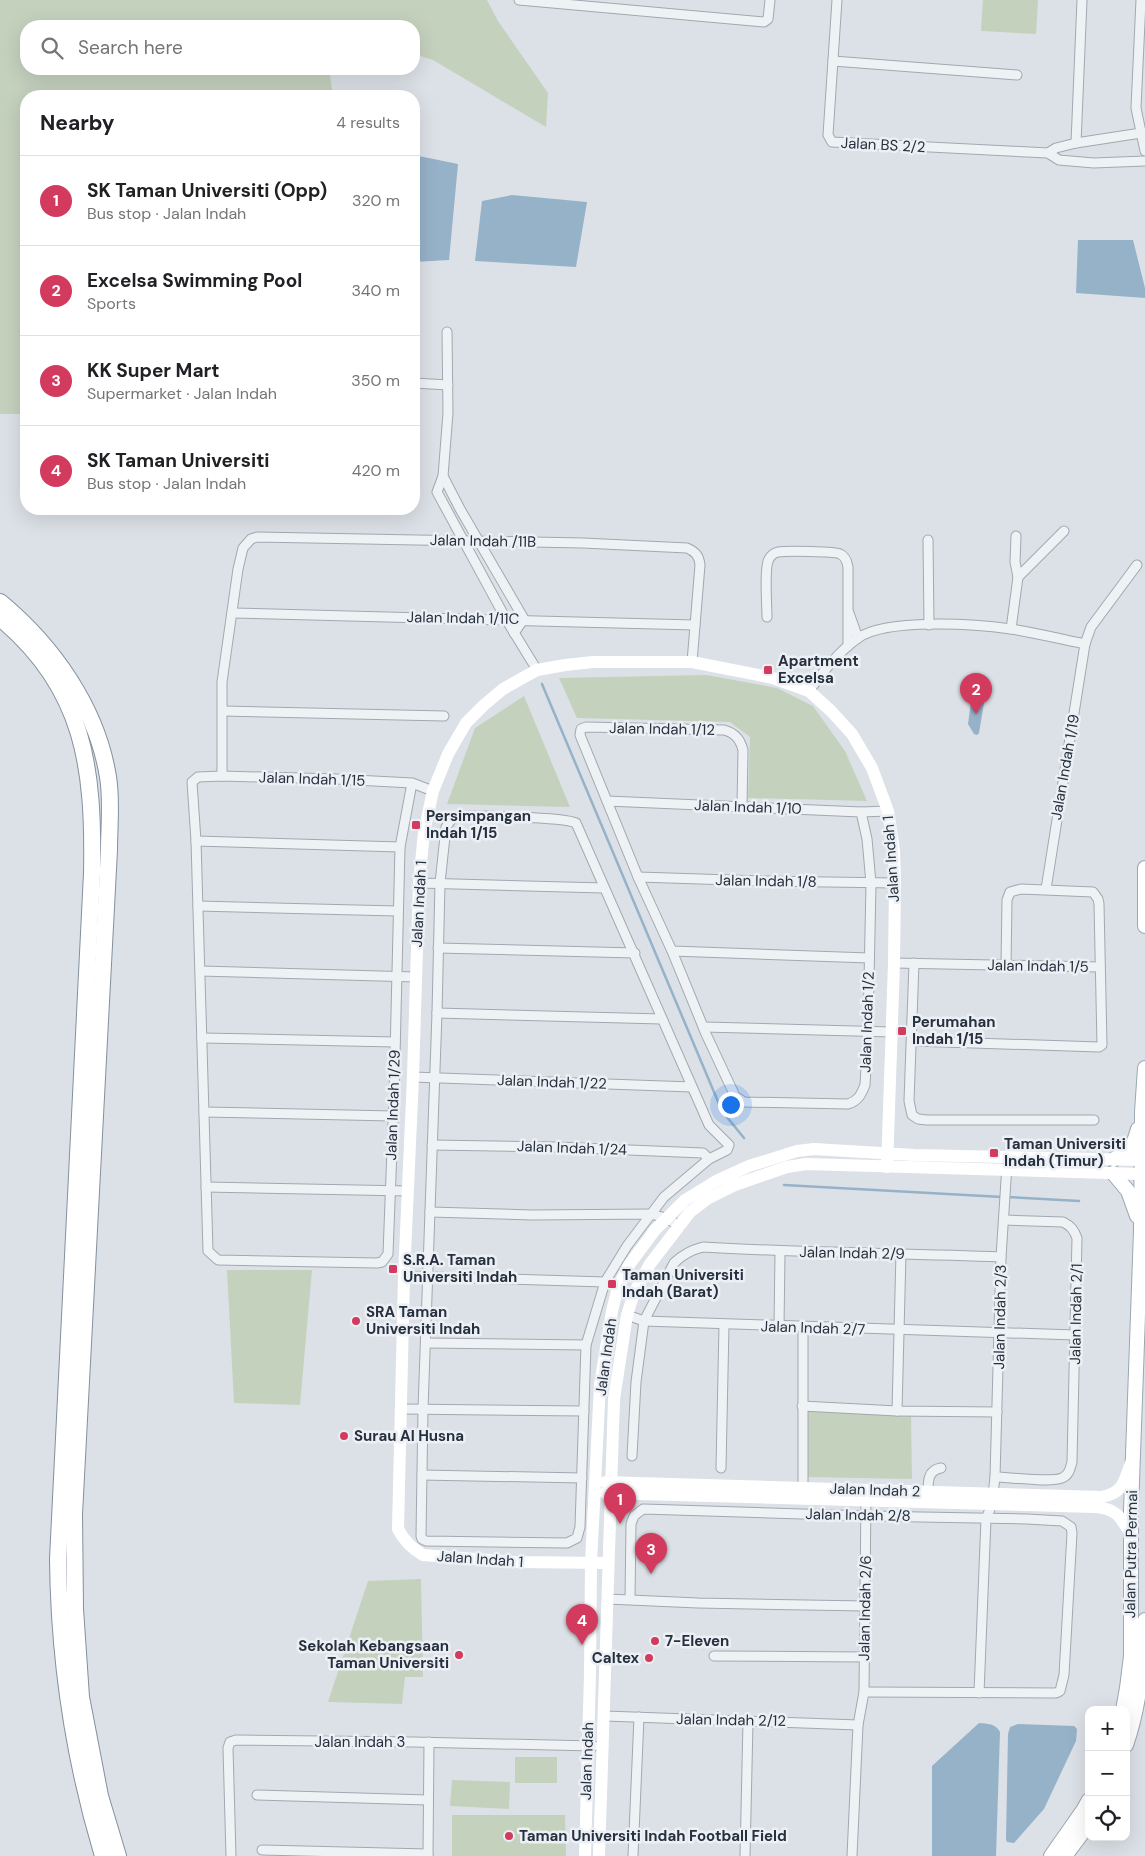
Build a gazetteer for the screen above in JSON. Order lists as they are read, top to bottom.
{
  "streets": {
    "main road": ["Jalan Putra Permai"],
    "street": [
      "Jalan BS 2/2",
      "Jalan Indah /11B",
      "Jalan Indah 1/11C",
      "Jalan Indah 1/12",
      "Jalan Indah 1/19",
      "Jalan Indah 1/15",
      "Jalan Indah 1/10",
      "Jalan Indah 1",
      "Jalan Indah 1/8",
      "Jalan Indah 1/5",
      "Jalan Indah 1/2",
      "Jalan Indah 1/22",
      "Jalan Indah 1/29",
      "Jalan Indah 1/24",
      "Jalan Indah 2/9",
      "Jalan Indah 2/1",
      "Jalan Indah 2/3",
      "Jalan Indah 2/7",
      "Jalan Indah",
      "Jalan Indah 2",
      "Jalan Indah 2/8",
      "Jalan Indah 2/6",
      "Jalan Indah 2/12",
      "Jalan Indah 3"
    ]
  },
  "crossings": [
    ["Jalan Indah /11B", "Jalan Indah 1/11C"],
    ["Jalan Indah 1/12", "Jalan Indah 1/10"],
    ["Jalan Indah 1/19", "Jalan Indah 1/5"],
    ["Jalan Indah 1/15", "Jalan Indah 1"],
    ["Jalan Indah 1/15", "Jalan Indah 1/29"],
    ["Jalan Indah 1/10", "Jalan Indah 1"],
    ["Jalan Indah 1/10", "Jalan Indah 1/2"],
    ["Jalan Indah 1", "Jalan Indah 1/8"],
    ["Jalan Indah 1", "Jalan Indah 1/5"],
    ["Jalan Indah 1", "Jalan Indah 1/22"],
    ["Jalan Indah 1", "Jalan Indah"],
    ["Jalan Indah 1/8", "Jalan Indah 1/2"],
    ["Jalan Indah 2/9", "Jalan Indah 2/3"],
    ["Jalan Indah 2/9", "Jalan Indah 2/7"],
    ["Jalan Indah 2/1", "Jalan Indah 2/3"],
    ["Jalan Indah 2/1", "Jalan Indah 2/7"],
    ["Jalan Indah 2/3", "Jalan Indah 2/7"],
    ["Jalan Indah 2/3", "Jalan Indah"],
    ["Jalan Indah 2/3", "Jalan Indah 2"],
    ["Jalan Indah 2/3", "Jalan Indah 2/8"],
    ["Jalan Indah 2/7", "Jalan Indah"],
    ["Jalan Indah", "Jalan Indah 2"],
    ["Jalan Indah", "Jalan Putra Permai"],
    ["Jalan Indah", "Jalan Indah 2/12"],
    ["Jalan Indah", "Jalan Indah 3"],
    ["Jalan Indah 2", "Jalan Putra Permai"],
    ["Jalan Indah 2", "Jalan Indah 2/6"],
    ["Jalan Indah 2/8", "Jalan Indah 2/6"],
    ["Jalan Indah 2/6", "Jalan Indah 2/12"]
  ],
  "places": {
    "transit": [
      "Apartment Excelsa",
      "Persimpangan Indah 1/15",
      "Perumahan Indah 1/15",
      "Taman Universiti Indah (Timur)",
      "S.R.A. Taman Universiti Indah",
      "Taman Universiti Indah (Barat)"
    ],
    "other": [
      "SRA Taman Universiti Indah",
      "Surau Al Husna",
      "7-Eleven",
      "Sekolah Kebangsaan Taman Universiti",
      "Caltex",
      "Taman Universiti Indah Football Field"
    ]
  },
  "page": {
    "search": "Search here",
    "heading": ["Nearby", "4 results"],
    "list": [
      {
        "mark": "1",
        "name": "SK Taman Universiti (Opp)",
        "note": "Bus stop · Jalan Indah",
        "value": "320 m"
      },
      {
        "mark": "2",
        "name": "Excelsa Swimming Pool",
        "note": "Sports",
        "value": "340 m"
      },
      {
        "mark": "3",
        "name": "KK Super Mart",
        "note": "Supermarket · Jalan Indah",
        "value": "350 m"
      },
      {
        "mark": "4",
        "name": "SK Taman Universiti",
        "note": "Bus stop · Jalan Indah",
        "value": "420 m"
      }
    ],
    "pins": [
      "2",
      "1",
      "3",
      "4"
    ],
    "map_buttons": ["+", "−"]
  }
}
